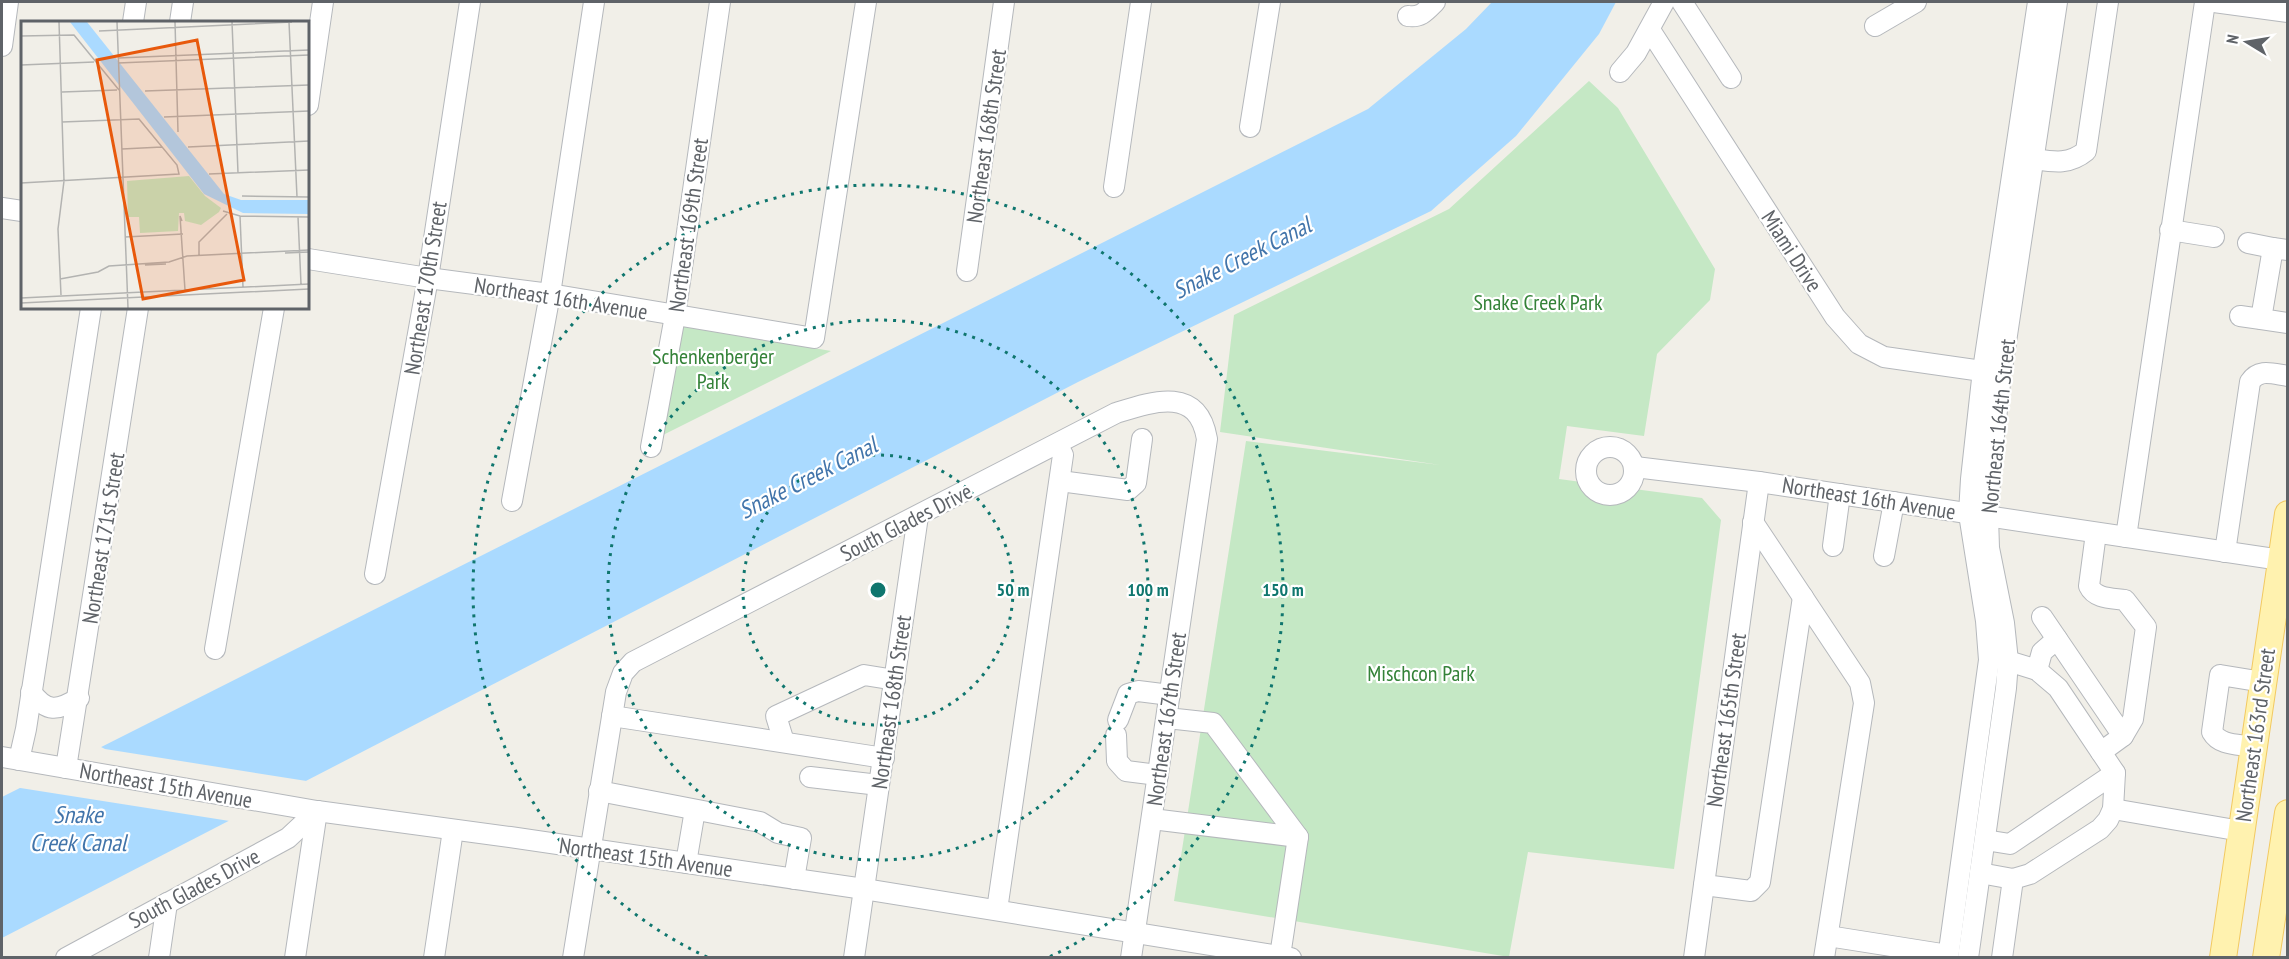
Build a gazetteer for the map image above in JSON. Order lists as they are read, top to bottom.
{
  "streets": {
    "main road": ["Northeast 163rd Street"],
    "street": [
      "Northeast 168th Street",
      "Northeast 169th Street",
      "Miami Drive",
      "Northeast 170th Street",
      "Northeast 16th Avenue",
      "Northeast 164th Street",
      "South Glades Drive",
      "Northeast 171st Street",
      "Northeast 167th Street",
      "Northeast 165th Street",
      "Northeast 15th Avenue"
    ]
  },
  "crossings": [
    ["Northeast 168th Street", "South Glades Drive"],
    ["Northeast 168th Street", "Northeast 15th Avenue"],
    ["Northeast 169th Street", "Northeast 16th Avenue"],
    ["Miami Drive", "Northeast 164th Street"],
    ["Northeast 170th Street", "Northeast 16th Avenue"],
    ["Northeast 16th Avenue", "Northeast 164th Street"],
    ["Northeast 16th Avenue", "Northeast 165th Street"],
    ["Northeast 16th Avenue", "Northeast 163rd Street"],
    ["South Glades Drive", "Northeast 167th Street"],
    ["South Glades Drive", "Northeast 15th Avenue"],
    ["Northeast 171st Street", "Northeast 15th Avenue"],
    ["Northeast 167th Street", "Northeast 15th Avenue"]
  ],
  "water": ["Snake Creek Canal"],
  "parks": ["Snake Creek Park", "Schenkenberger Park", "Mischcon Park"],
  "north": "left",
  "rings": ["50 m", "100 m", "150 m"]
}
